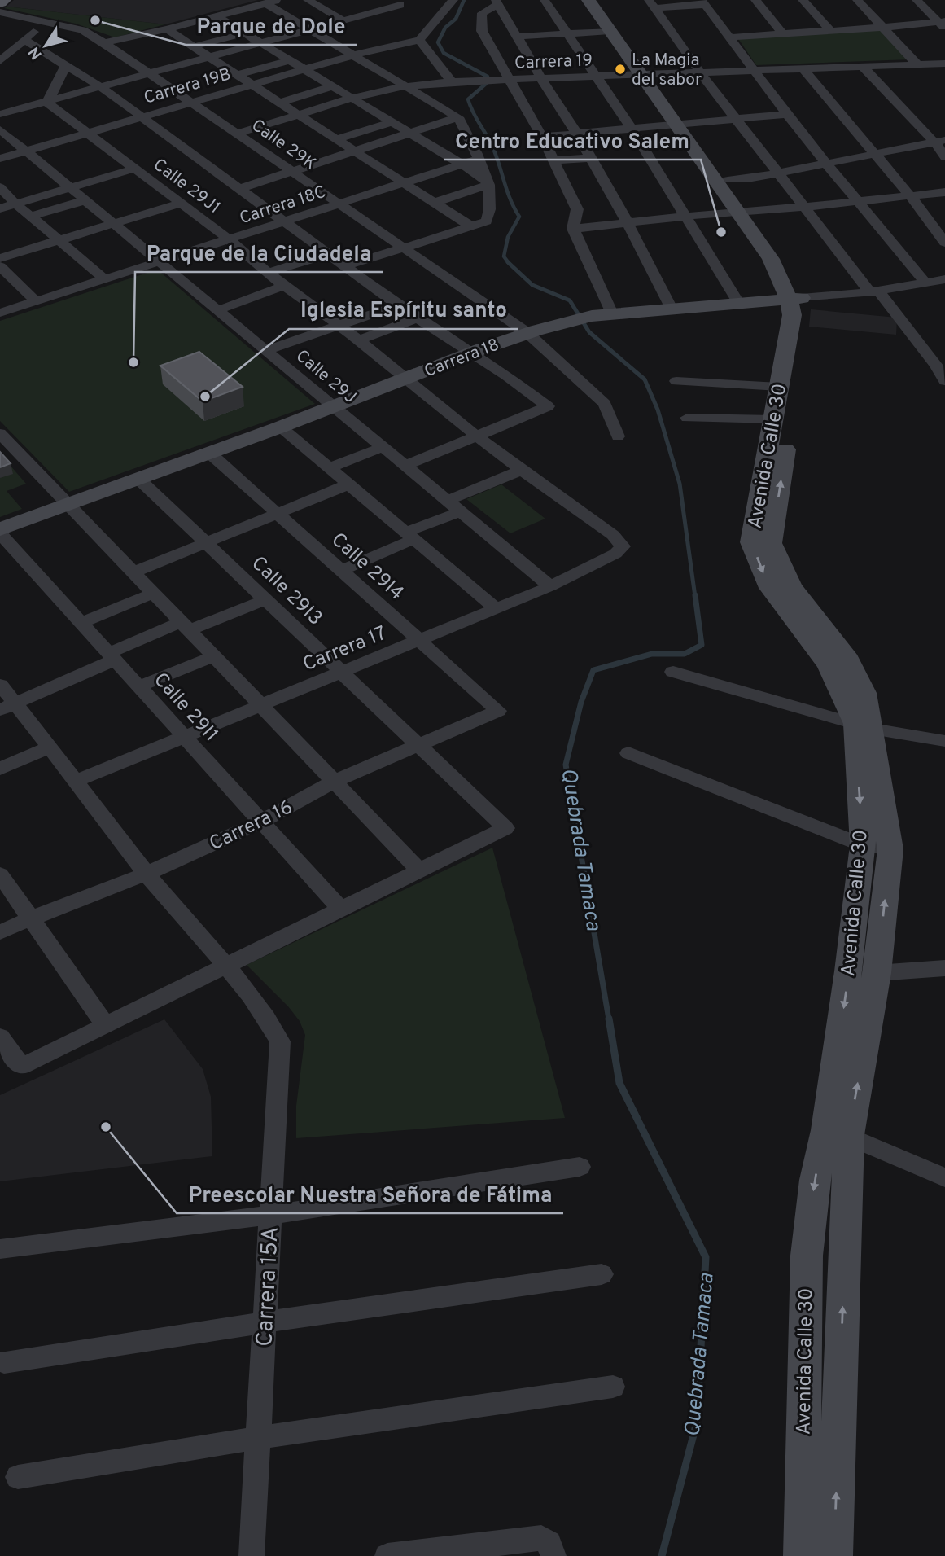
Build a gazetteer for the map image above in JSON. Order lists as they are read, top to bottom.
{
  "streets": {
    "main road": ["Carrera 18", "Avenida Calle 30"],
    "street": [
      "Carrera 19",
      "Carrera 19B",
      "Calle 29K",
      "Calle 29J1",
      "Carrera 18C",
      "Calle 29J",
      "Calle 29I4",
      "Calle 29I3",
      "Carrera 17",
      "Calle 29I1",
      "Carrera 16",
      "Carrera 15A"
    ]
  },
  "crossings": [
    ["Carrera 19", "Calle 29K"],
    ["Carrera 19", "Avenida Calle 30"],
    ["Carrera 19B", "Calle 29K"],
    ["Carrera 19B", "Calle 29J1"],
    ["Carrera 19B", "Calle 29J"],
    ["Calle 29K", "Carrera 18C"],
    ["Calle 29K", "Carrera 18"],
    ["Calle 29J1", "Carrera 18C"],
    ["Calle 29J1", "Carrera 18"],
    ["Calle 29J1", "Carrera 17"],
    ["Carrera 18C", "Calle 29J"],
    ["Carrera 18", "Calle 29J"],
    ["Carrera 18", "Avenida Calle 30"],
    ["Carrera 18", "Calle 29I4"],
    ["Carrera 18", "Calle 29I3"],
    ["Carrera 18", "Calle 29I1"],
    ["Calle 29J", "Carrera 17"],
    ["Calle 29I4", "Carrera 17"],
    ["Calle 29I4", "Carrera 16"],
    ["Calle 29I3", "Carrera 17"],
    ["Calle 29I3", "Carrera 16"],
    ["Carrera 17", "Calle 29I1"],
    ["Carrera 17", "Carrera 15A"],
    ["Calle 29I1", "Carrera 16"],
    ["Carrera 16", "Carrera 15A"]
  ],
  "water": ["Quebrada Tamaca"],
  "places": [
    "Parque de Dole",
    "La Magia del sabor",
    "Centro Educativo Salem",
    "Parque de la Ciudadela",
    "Iglesia Espíritu santo",
    "Preescolar Nuestra Señora de Fátima"
  ],
  "north": "bottom left"
}
